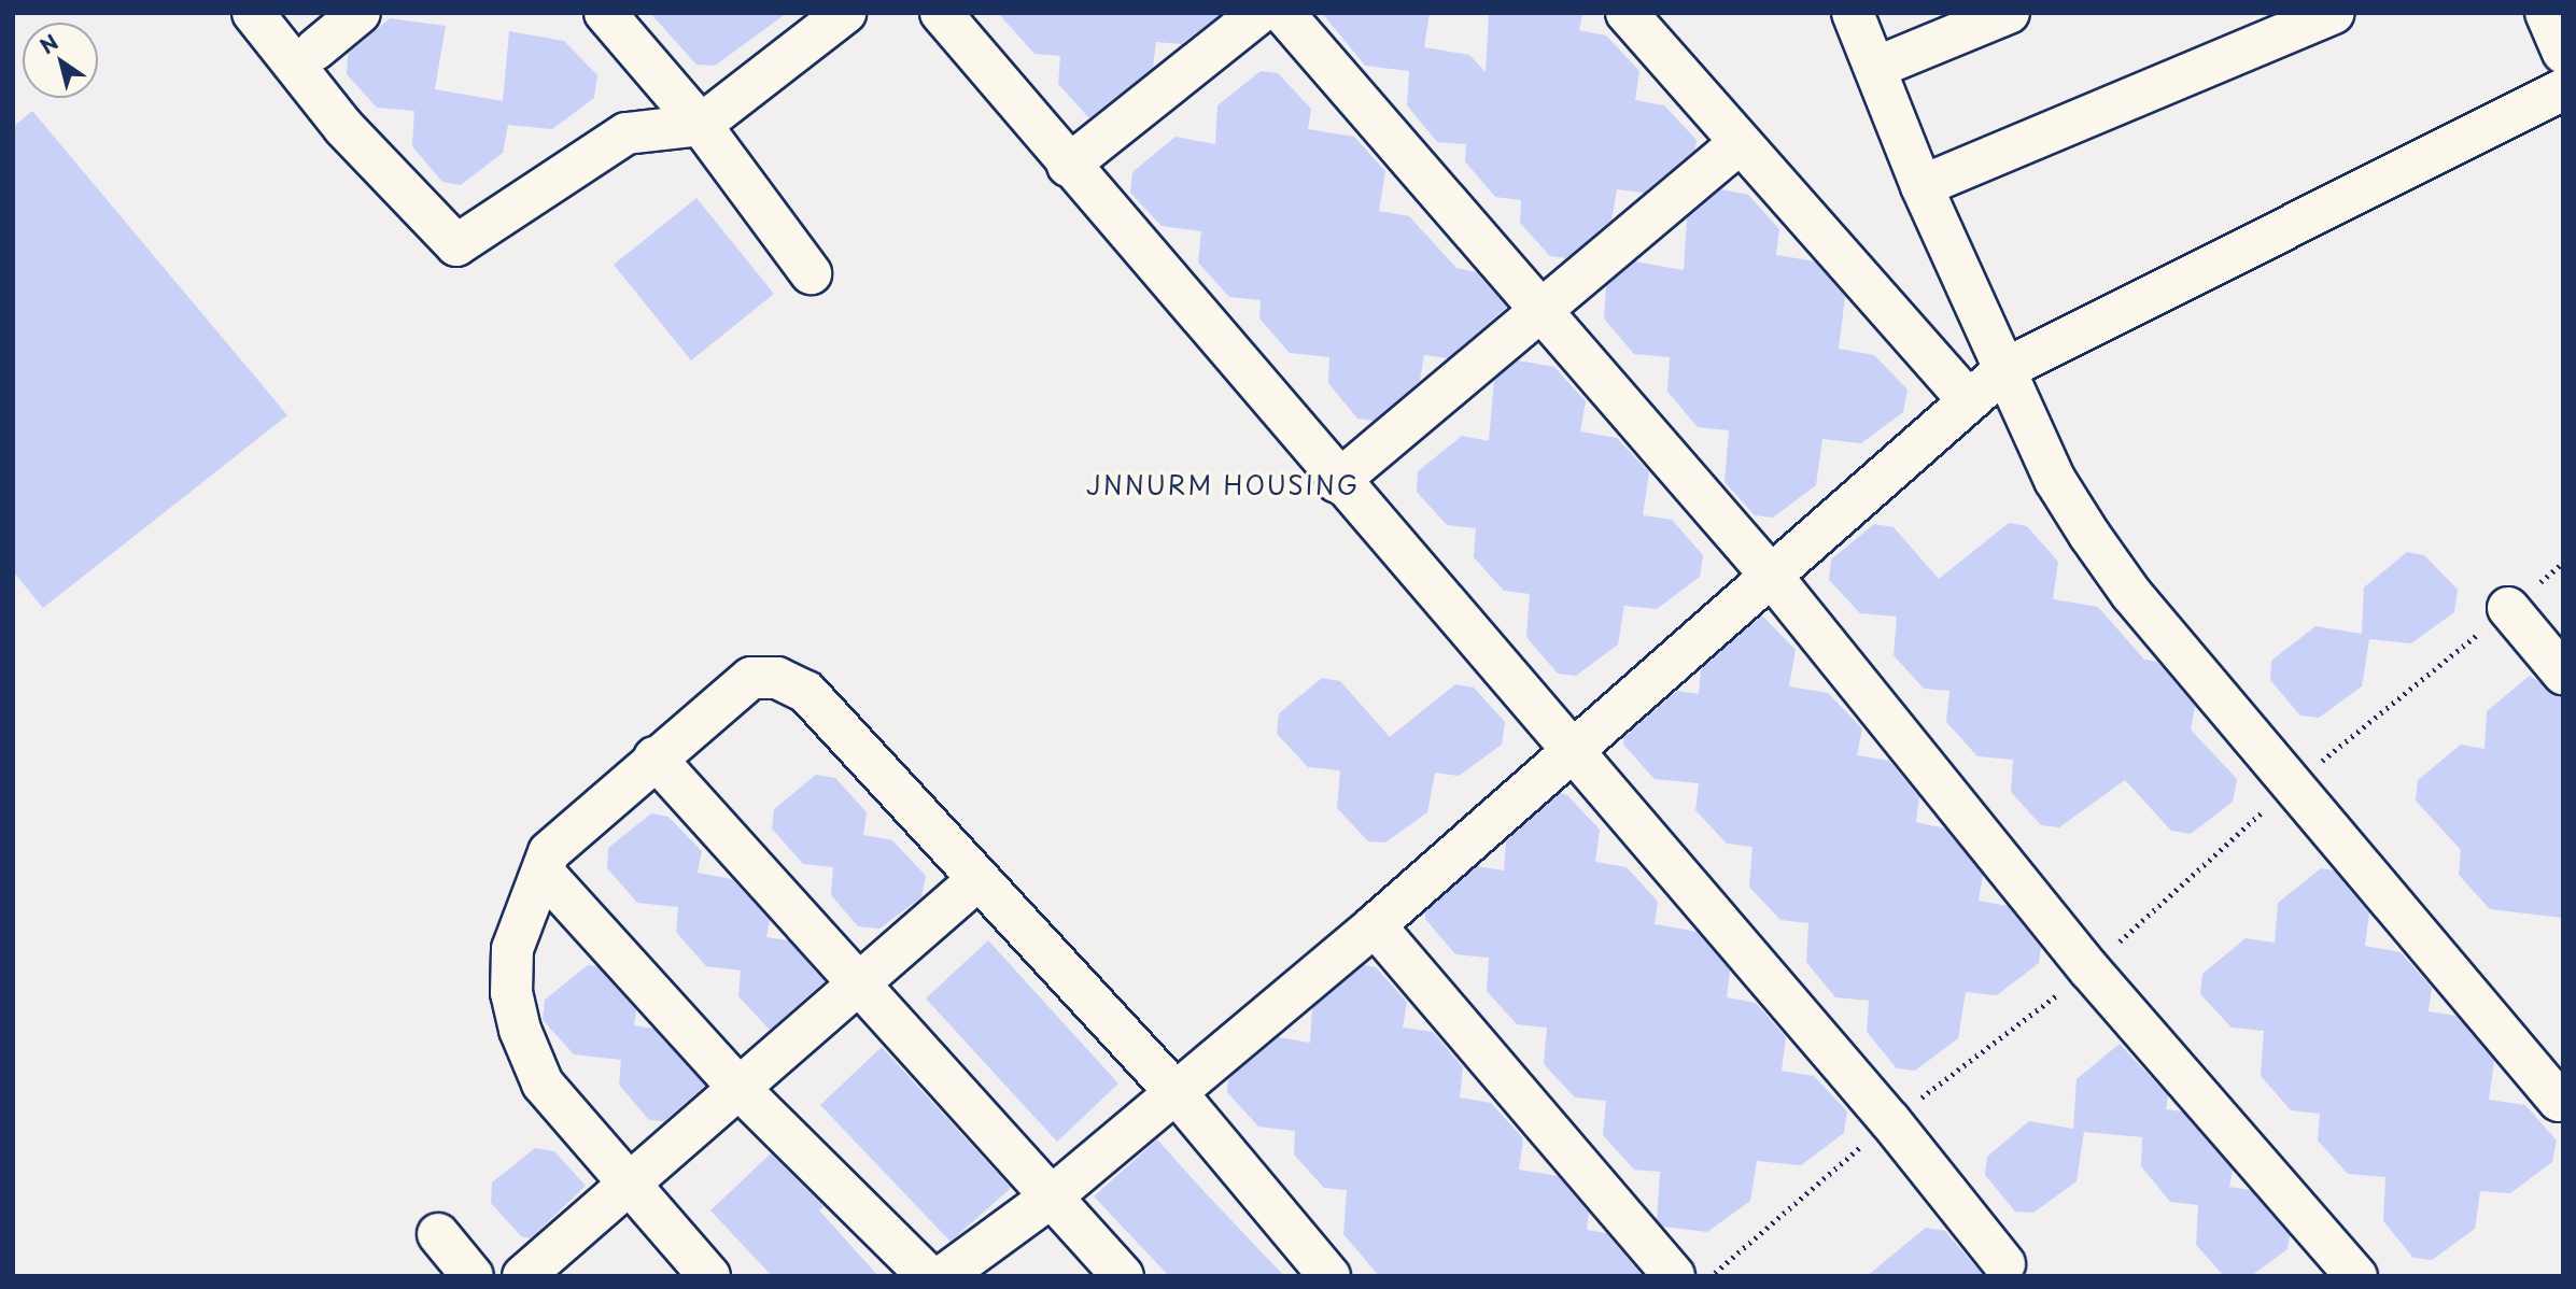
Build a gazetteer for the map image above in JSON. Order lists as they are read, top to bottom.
{
  "districts": ["JNNURM HOUSING"],
  "north": "top left"
}
